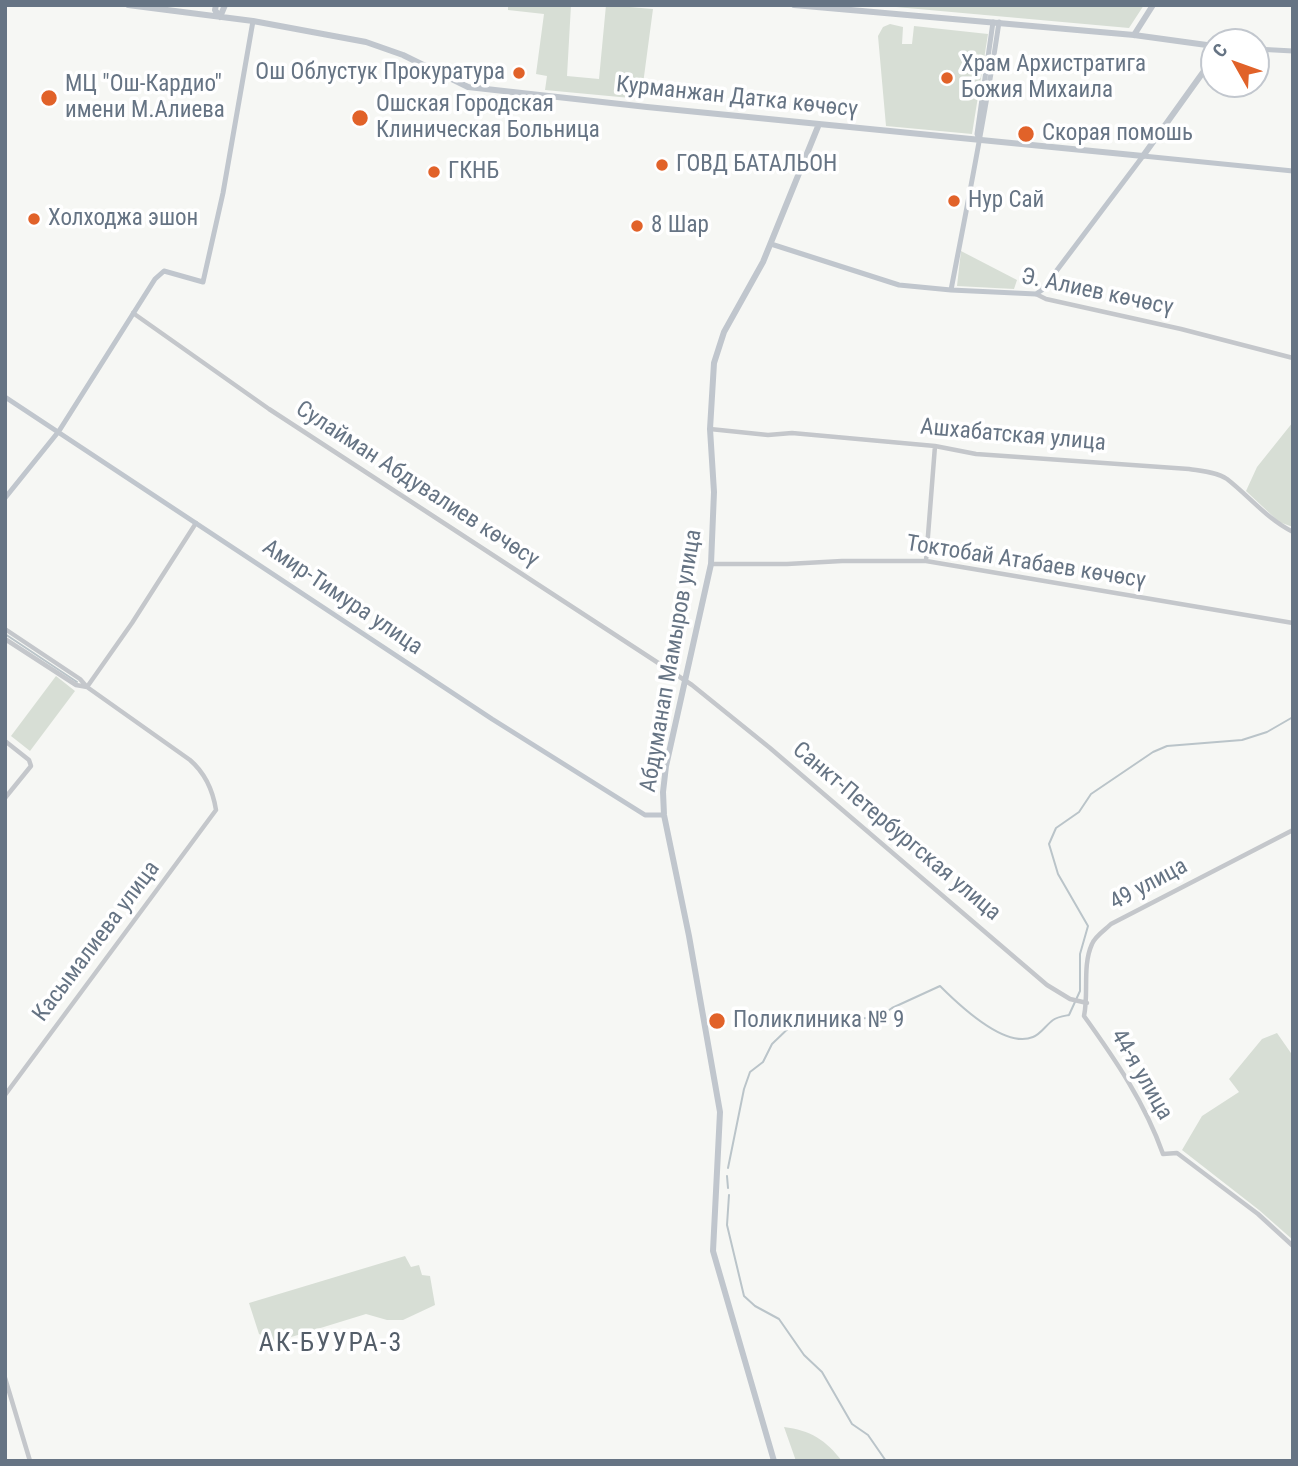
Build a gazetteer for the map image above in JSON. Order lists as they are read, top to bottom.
{
  "streets": {
    "main road": [
      "Курманжан Датка көчөсү",
      "Э. Алиев көчөсү",
      "Амир-Тимура улица",
      "Абдуманап Мамыров улица"
    ],
    "street": [
      "Ашхабатская улица",
      "Сулайман Абдувалиев көчөсү",
      "Токтобай Атабаев көчөсү",
      "Санкт-Петербургская улица",
      "49 улица",
      "Касымалиева улица",
      "44-я улица"
    ]
  },
  "crossings": [
    ["Курманжан Датка көчөсү", "Абдуманап Мамыров улица"],
    ["Э. Алиев көчөсү", "Абдуманап Мамыров улица"],
    ["Ашхабатская улица", "Абдуманап Мамыров улица"],
    ["Сулайман Абдувалиев көчөсү", "Абдуманап Мамыров улица"],
    ["Сулайман Абдувалиев көчөсү", "Санкт-Петербургская улица"],
    ["Токтобай Атабаев көчөсү", "Абдуманап Мамыров улица"],
    ["Амир-Тимура улица", "Абдуманап Мамыров улица"],
    ["Абдуманап Мамыров улица", "Санкт-Петербургская улица"],
    ["Санкт-Петербургская улица", "49 улица"],
    ["49 улица", "44-я улица"]
  ],
  "districts": ["АК-БУУРА-3"],
  "places": [
    "Ош Облустук Прокуратура",
    "Храм Архистратига Божия Михаила",
    "МЦ \"Ош-Кардио\" имени М.Алиева",
    "Ошская Городская Клиническая Больница",
    "Скорая помошь",
    "ГОВД БАТАЛЬОН",
    "ГКНБ",
    "Нур Сай",
    "Холходжа эшон",
    "8 Шар",
    "Поликлиника № 9"
  ],
  "north": "top left"
}
